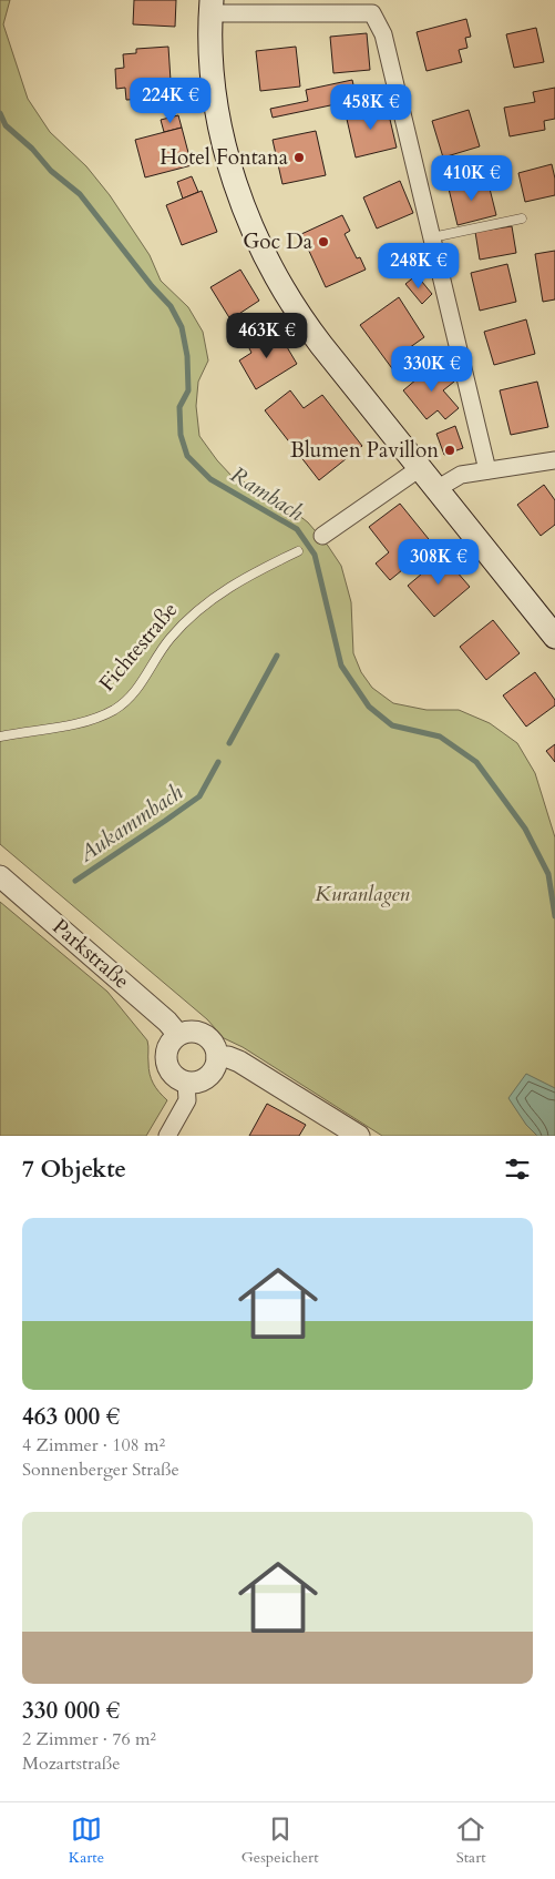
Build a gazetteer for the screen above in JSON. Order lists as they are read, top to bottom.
{
  "streets": {
    "street": ["Parkstraße"],
    "lane": ["Fichtestraße"]
  },
  "water": ["Rambach", "Aukammbach"],
  "parks": ["Kuranlagen"],
  "places": ["Hotel Fontana", "Goc Da", "Blumen Pavillon"],
  "page": {
    "price": [
      "224K €",
      "458K €",
      "410K €",
      "248K €",
      "463K €",
      "330K €",
      "308K €"
    ],
    "heading": "7 Objekte",
    "list": [
      {
        "name": "463 000 €",
        "note": "4 Zimmer · 108 m² · Sonnenberger Straße"
      },
      {
        "name": "330 000 €",
        "note": "2 Zimmer · 76 m² · Mozartstraße"
      }
    ],
    "tabs": ["Karte", "Gespeichert", "Start"]
  }
}
